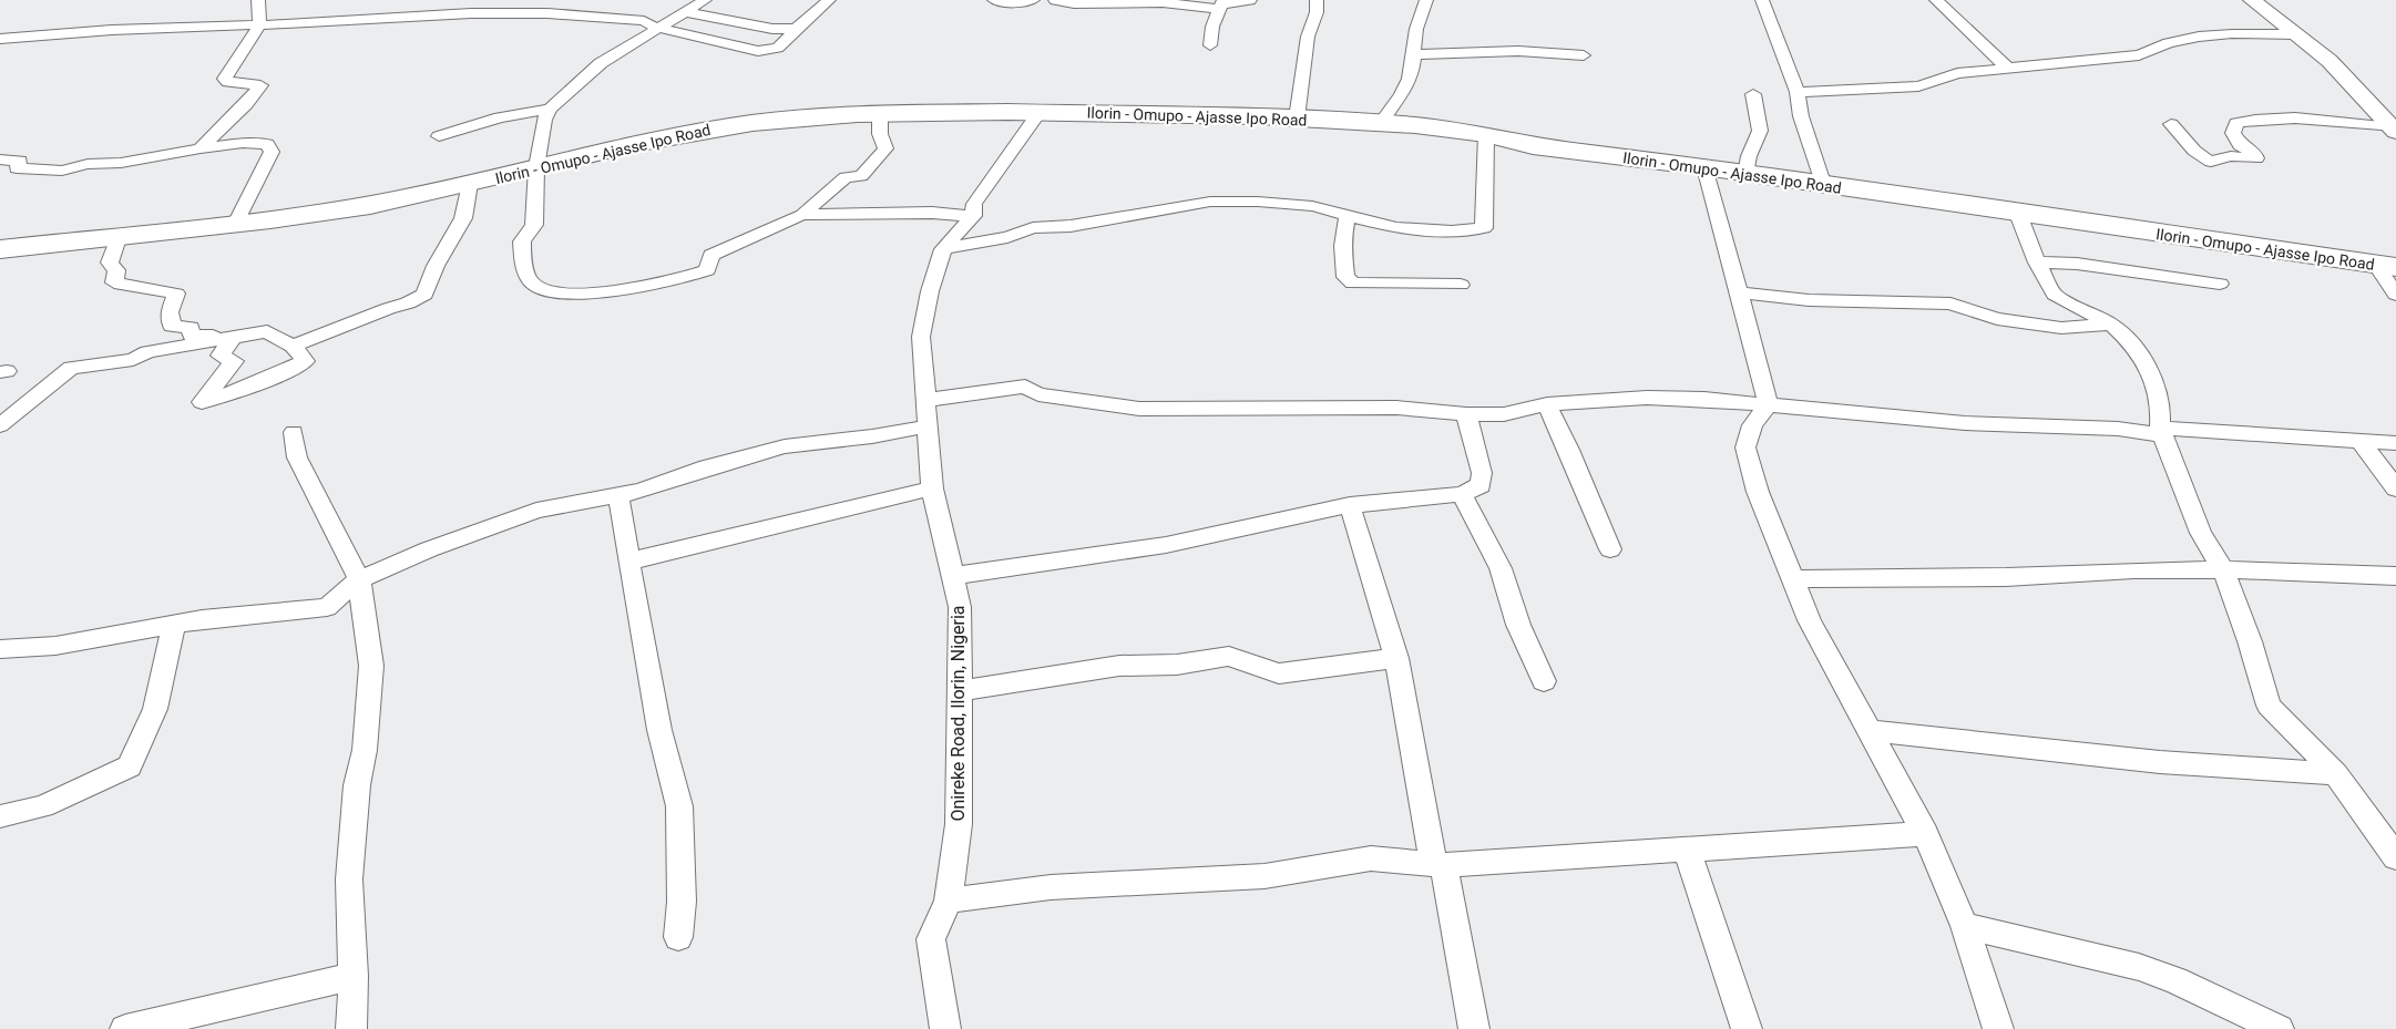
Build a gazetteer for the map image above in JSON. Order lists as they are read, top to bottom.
{
  "streets": {
    "highway": ["Ilorin - Omupo - Ajasse Ipo Road"],
    "street": ["Onireke Road, Ilorin, Nigeria"]
  },
  "crossings": [
    ["Ilorin - Omupo - Ajasse Ipo Road", "Onireke Road, Ilorin, Nigeria"]
  ]
}
